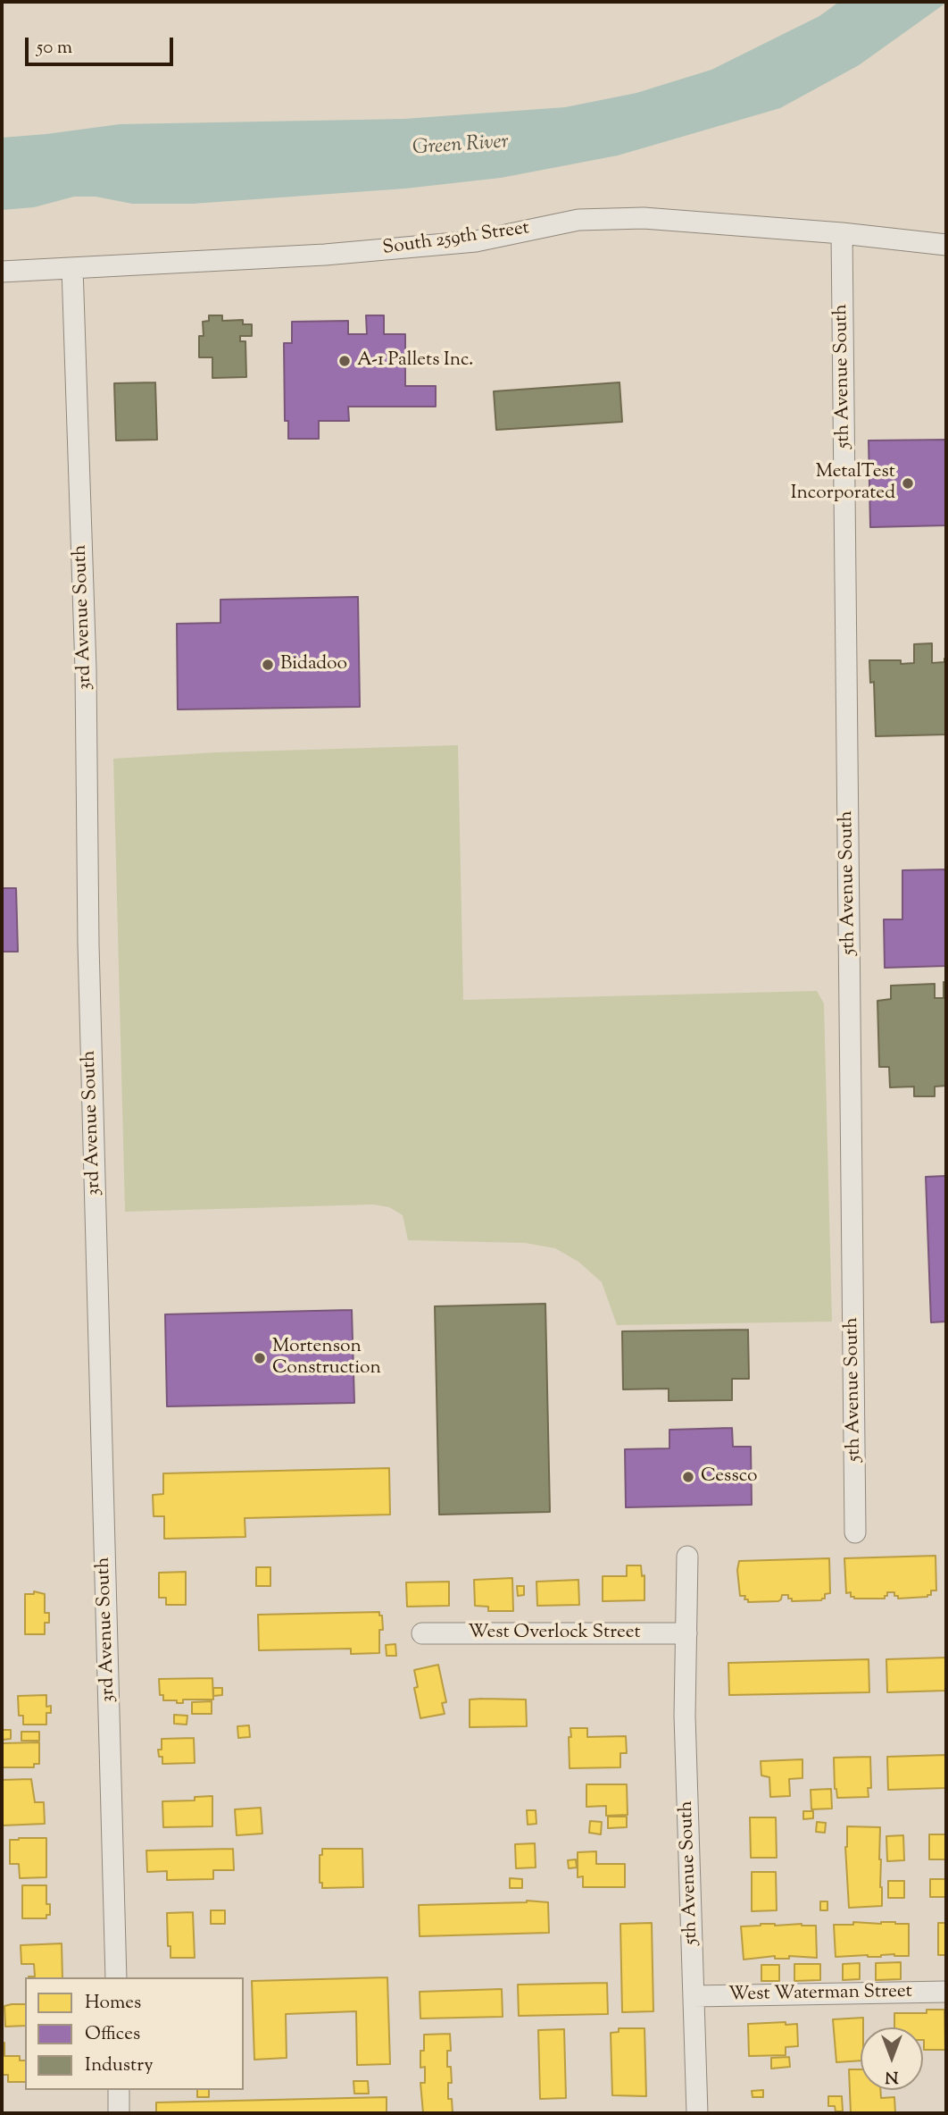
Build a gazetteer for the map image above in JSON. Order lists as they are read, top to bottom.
{
  "streets": {
    "street": [
      "South 259th Street",
      "5th Avenue South",
      "3rd Avenue South",
      "West Overlock Street",
      "West Waterman Street"
    ]
  },
  "crossings": [
    ["South 259th Street", "5th Avenue South"],
    ["South 259th Street", "3rd Avenue South"],
    ["5th Avenue South", "West Overlock Street"],
    ["5th Avenue South", "West Waterman Street"]
  ],
  "water": ["Green River"],
  "places": [
    "A-1 Pallets Inc.",
    "MetalTest Incorporated",
    "Bidadoo",
    "Mortenson Construction",
    "Cessco"
  ],
  "legend": ["Homes", "Offices", "Industry"],
  "scale_bar": "50 m",
  "north": "bottom"
}
